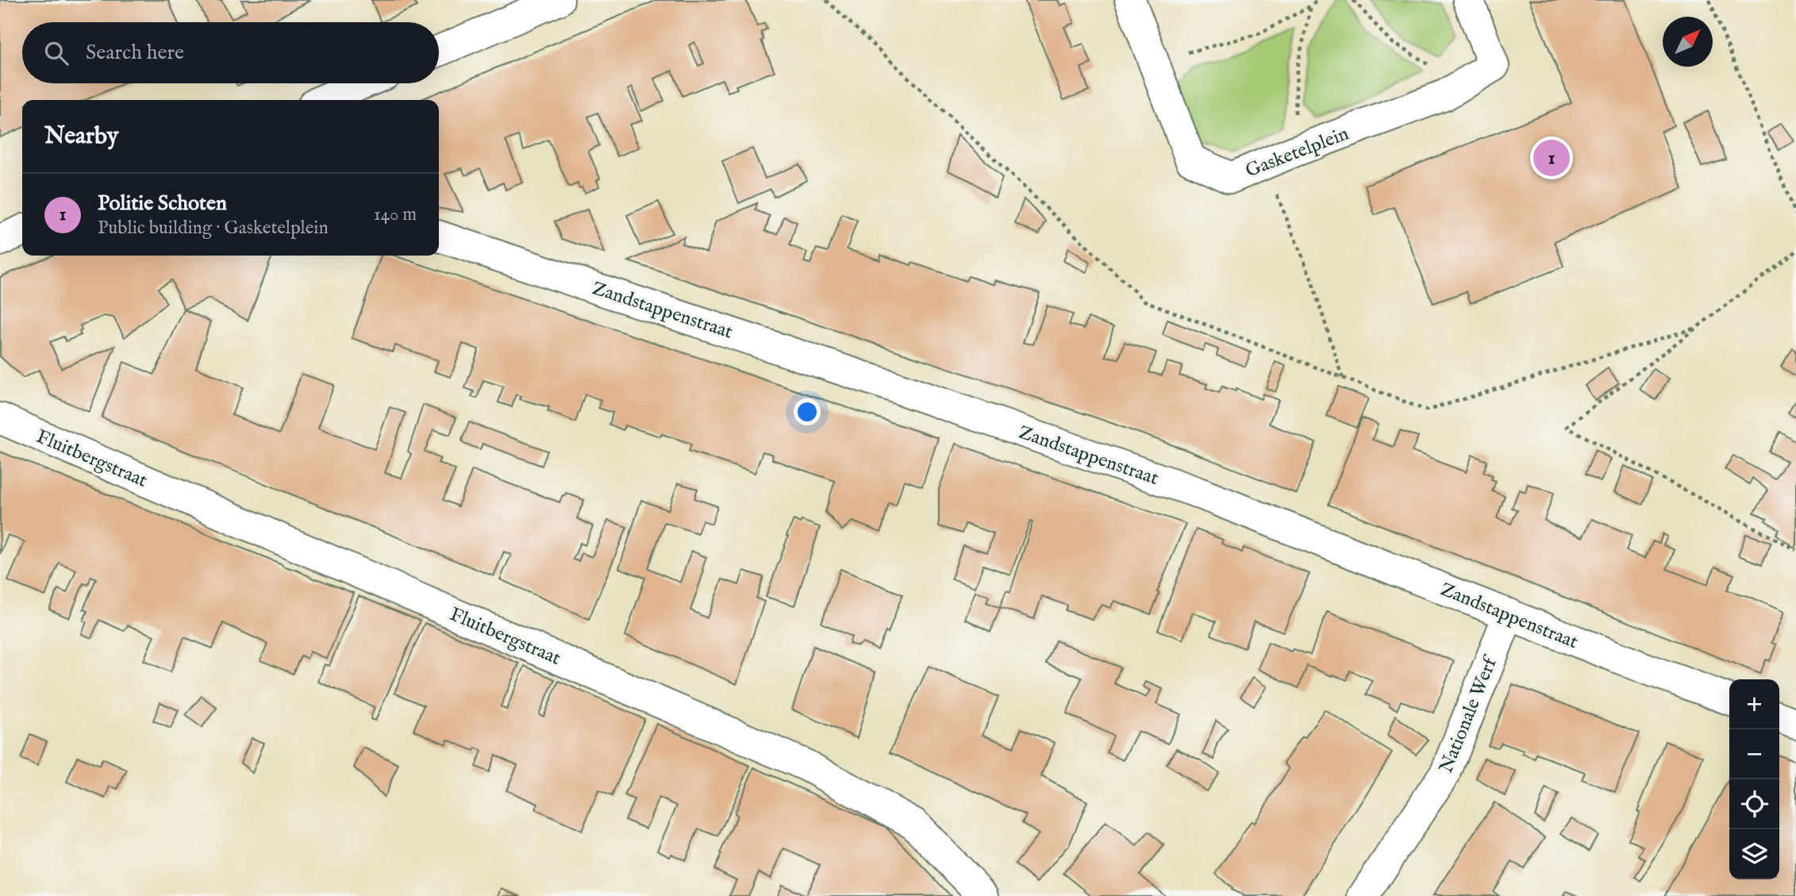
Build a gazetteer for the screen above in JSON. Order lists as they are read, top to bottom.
{
  "streets": {
    "street": [
      "Gasketelplein",
      "Zandstappenstraat",
      "Fluitbergstraat",
      "Nationale Werf"
    ]
  },
  "crossings": [
    ["Zandstappenstraat", "Nationale Werf"]
  ],
  "north": "top right",
  "page": {
    "search": "Search here",
    "heading": "Nearby",
    "pins": "1",
    "list": [
      {
        "mark": "1",
        "name": "Politie Schoten",
        "note": "Public building · Gasketelplein",
        "value": "140 m"
      }
    ],
    "map_buttons": ["+", "−"]
  }
}
